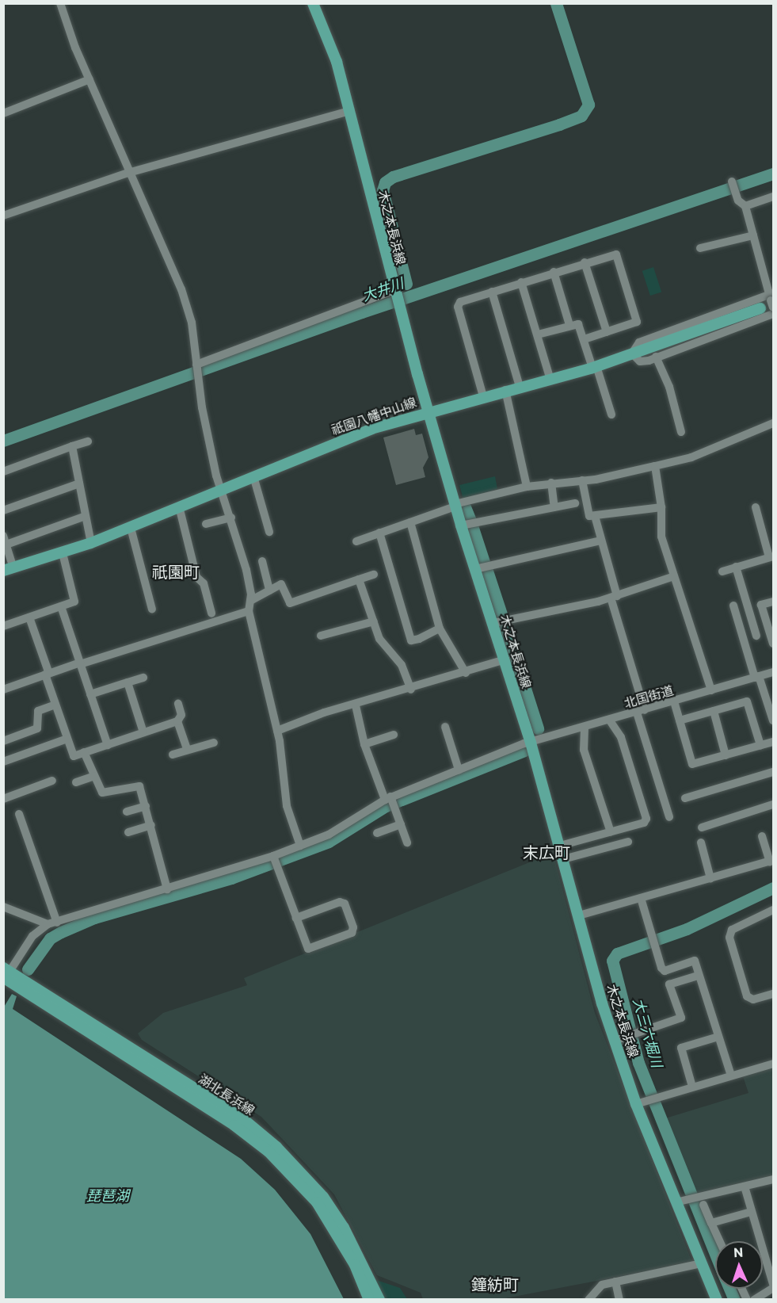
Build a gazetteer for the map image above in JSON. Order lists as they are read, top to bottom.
{
  "streets": {
    "main road": ["木之本長浜線", "祇園八幡中山線", "湖北長浜線"],
    "street": ["北国街道"]
  },
  "crossings": [
    ["木之本長浜線", "祇園八幡中山線"],
    ["木之本長浜線", "北国街道"]
  ],
  "districts": ["祇園町", "末広町", "鐘紡町"],
  "water": ["大井川", "大三六堀川", "琵琶湖"],
  "north": "top"
}
